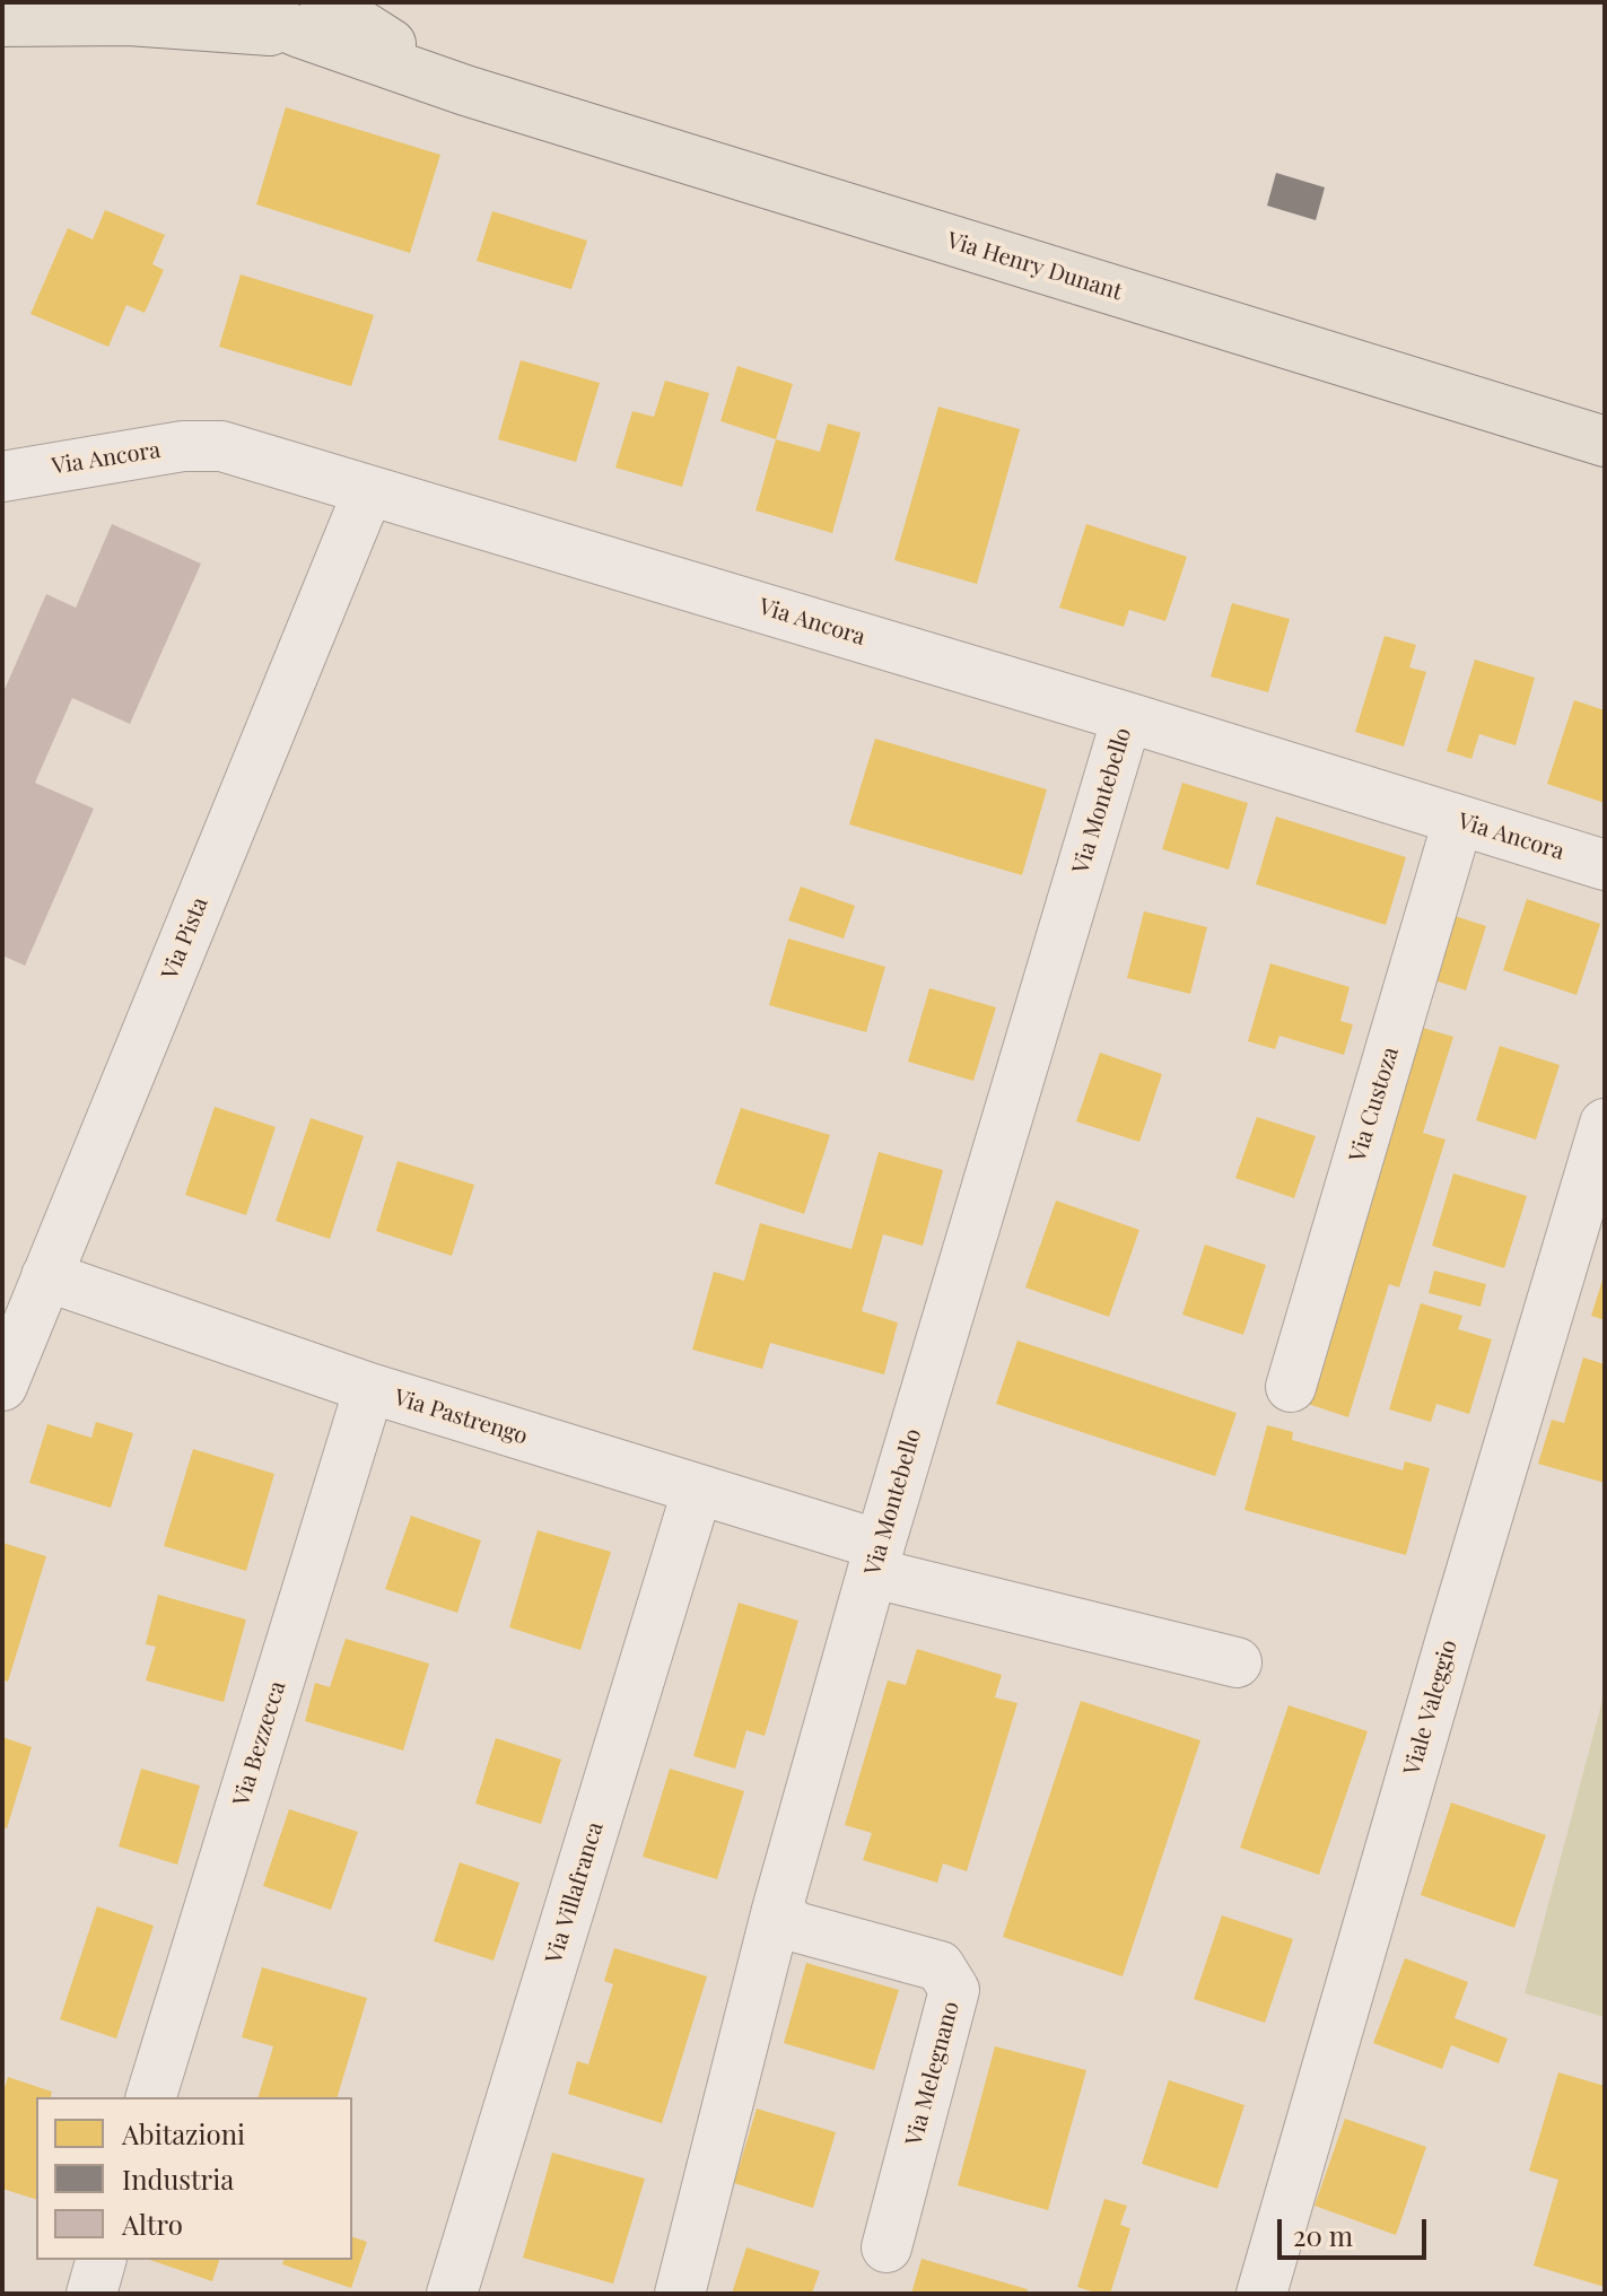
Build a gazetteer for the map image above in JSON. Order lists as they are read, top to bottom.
{
  "streets": {
    "main road": ["Via Henry Dunant"],
    "street": [
      "Via Ancora",
      "Via Montebello",
      "Via Pista",
      "Via Custoza",
      "Via Pastrengo",
      "Viale Valeggio",
      "Via Bezzecca",
      "Via Villafranca",
      "Via Melegnano"
    ]
  },
  "crossings": [
    ["Via Ancora", "Via Montebello"],
    ["Via Ancora", "Via Pista"],
    ["Via Ancora", "Via Custoza"],
    ["Via Montebello", "Via Pastrengo"],
    ["Via Montebello", "Via Melegnano"],
    ["Via Pista", "Via Pastrengo"],
    ["Via Pastrengo", "Via Bezzecca"],
    ["Via Pastrengo", "Via Villafranca"]
  ],
  "legend": ["Abitazioni", "Industria", "Altro"],
  "scale_bar": "20 m"
}
